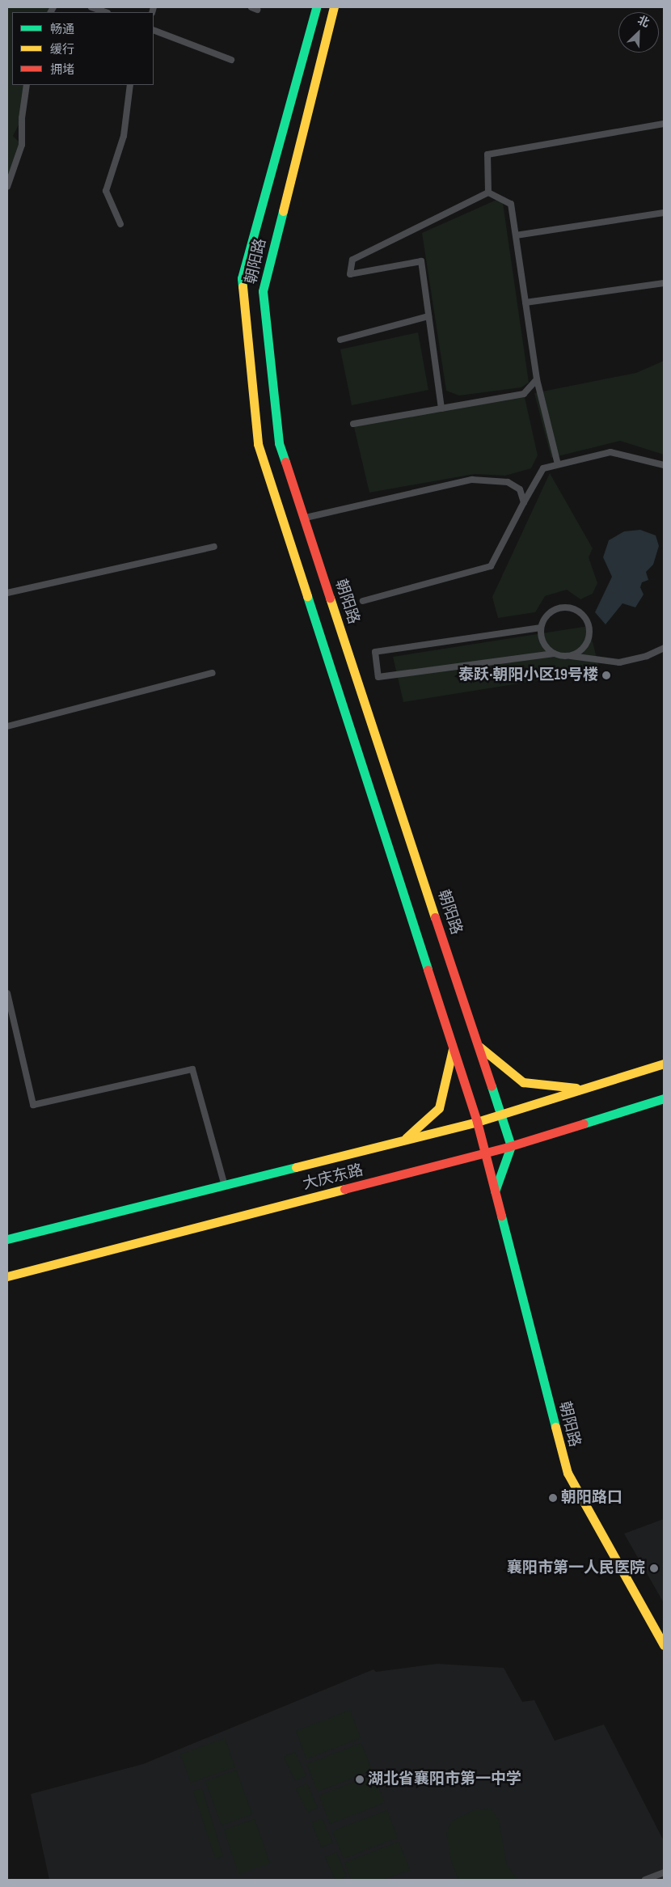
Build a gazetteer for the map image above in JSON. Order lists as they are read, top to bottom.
{
  "streets": {
    "main road": ["朝阳路", "大庆东路"]
  },
  "crossings": [
    ["朝阳路", "大庆东路"]
  ],
  "places": [
    "泰跃·朝阳小区19号楼",
    "朝阳路口",
    "襄阳市第一人民医院",
    "湖北省襄阳市第一中学"
  ],
  "legend": ["畅通", "缓行", "拥堵"],
  "north": "top right"
}
